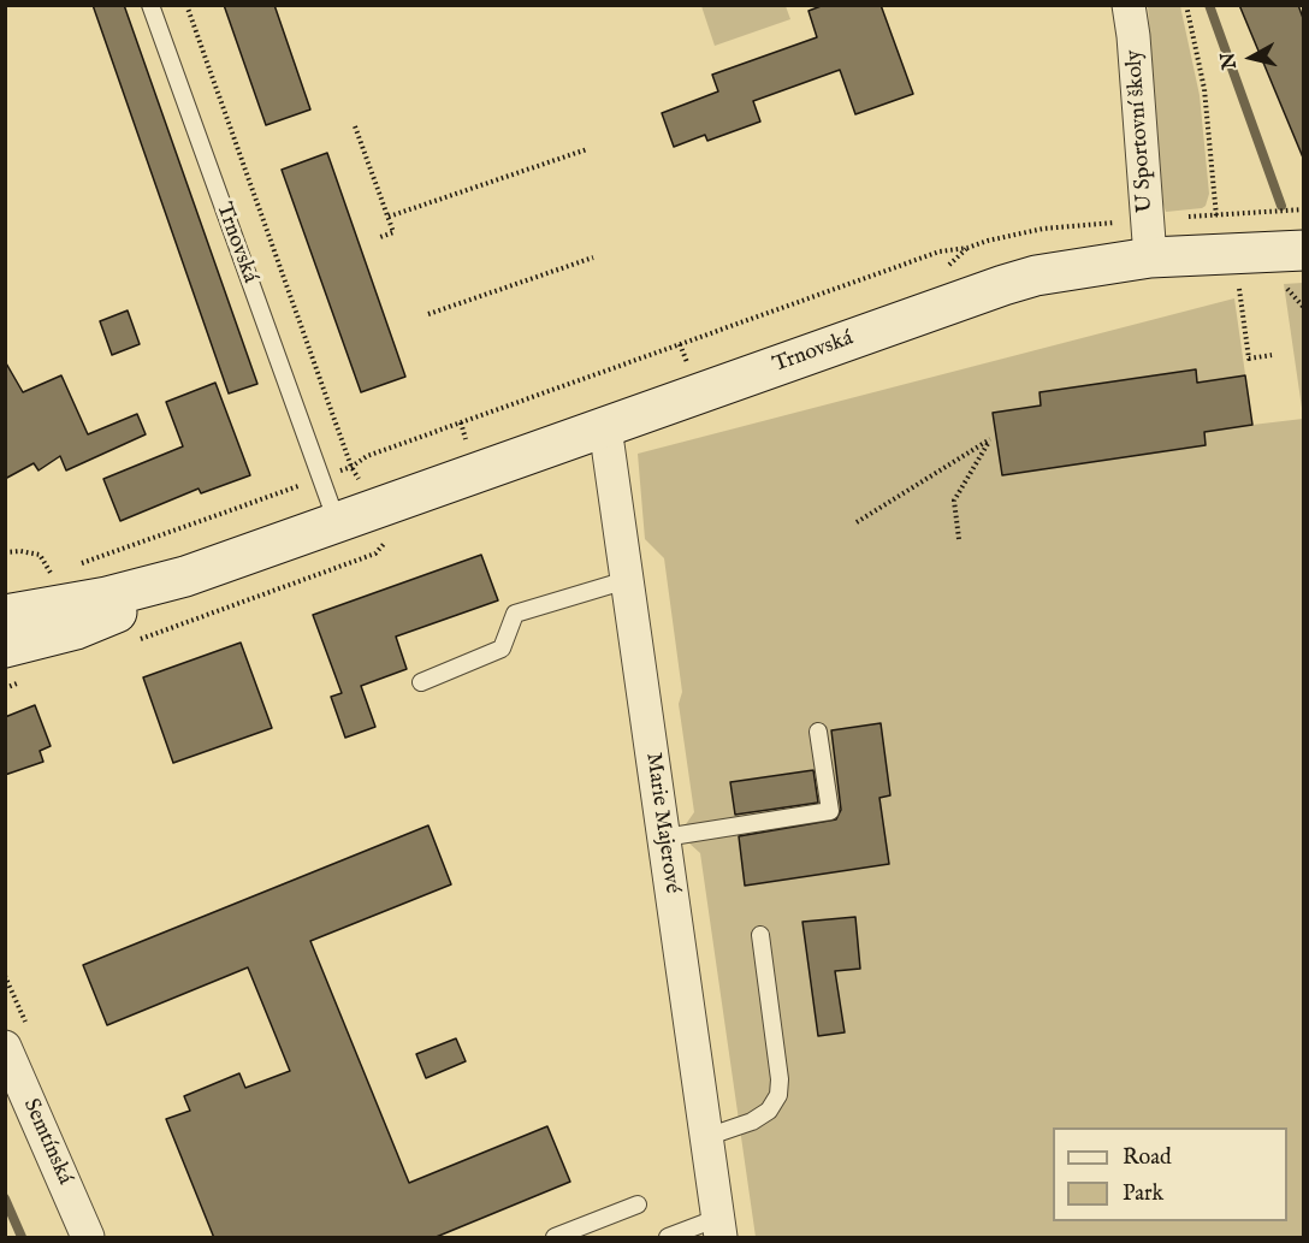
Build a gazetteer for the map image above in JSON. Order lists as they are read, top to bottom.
{
  "streets": {
    "street": [
      "U Sportovní školy",
      "Trnovská",
      "Marie Majerové",
      "Semtínská"
    ]
  },
  "crossings": [
    ["U Sportovní školy", "Trnovská"],
    ["Trnovská", "Marie Majerové"]
  ],
  "legend": ["Road", "Park"],
  "north": "left"
}
